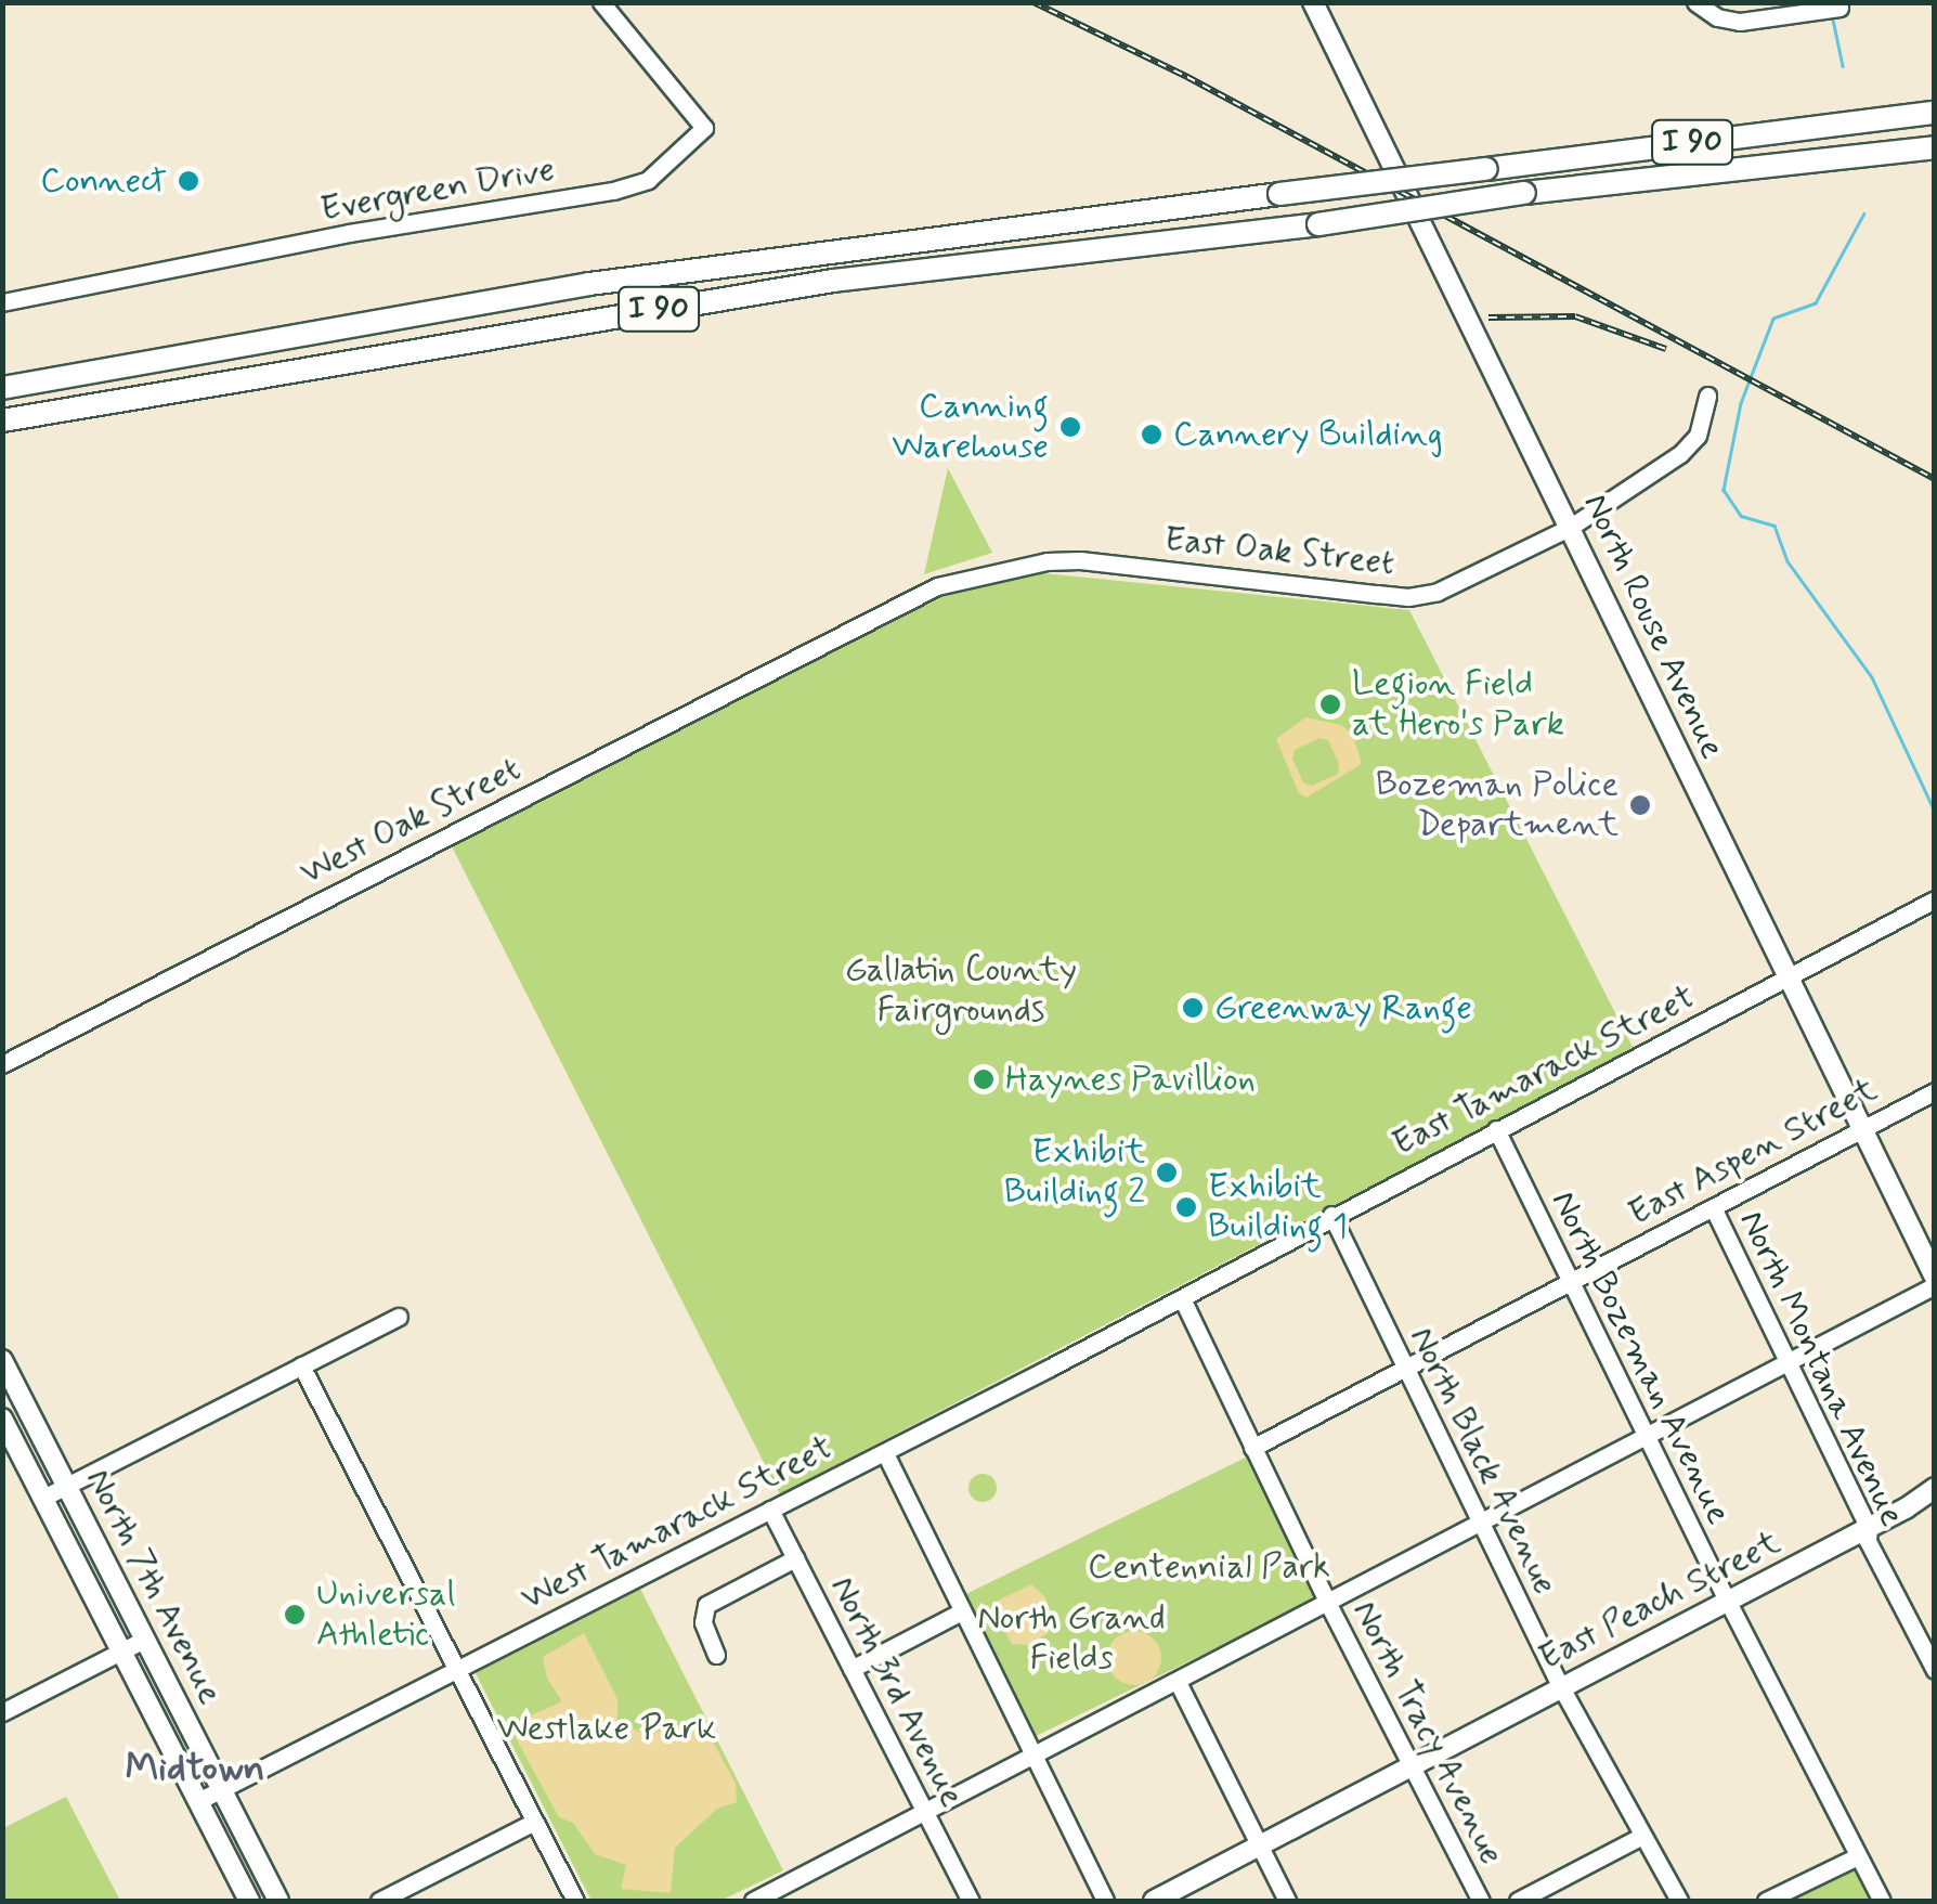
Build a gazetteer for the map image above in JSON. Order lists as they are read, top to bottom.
{
  "streets": {
    "highway": ["I 90"],
    "main road": ["North Rouse Avenue", "North 7th Avenue", "East Peach Street"],
    "street": [
      "Evergreen Drive",
      "East Oak Street",
      "West Oak Street",
      "East Tamarack Street",
      "East Aspen Street",
      "North Bozeman Avenue",
      "North Montana Avenue",
      "North Black Avenue",
      "West Tamarack Street",
      "North 3rd Avenue",
      "North Tracy Avenue"
    ]
  },
  "crossings": [
    ["East Oak Street", "North Rouse Avenue"],
    ["East Oak Street", "West Oak Street"],
    ["North Rouse Avenue", "East Tamarack Street"],
    ["North Rouse Avenue", "East Aspen Street"],
    ["East Tamarack Street", "North Bozeman Avenue"],
    ["East Tamarack Street", "North Black Avenue"],
    ["East Tamarack Street", "West Tamarack Street"],
    ["East Tamarack Street", "North Tracy Avenue"],
    ["East Aspen Street", "North Bozeman Avenue"],
    ["East Aspen Street", "North Montana Avenue"],
    ["East Aspen Street", "North Black Avenue"],
    ["East Aspen Street", "North Tracy Avenue"],
    ["North Bozeman Avenue", "East Peach Street"],
    ["North Montana Avenue", "East Peach Street"],
    ["North Black Avenue", "East Peach Street"],
    ["West Tamarack Street", "North 7th Avenue"],
    ["West Tamarack Street", "North 3rd Avenue"],
    ["West Tamarack Street", "North Tracy Avenue"],
    ["East Peach Street", "North Tracy Avenue"]
  ],
  "districts": ["Midtown"],
  "parks": [
    "Gallatin County Fairgrounds",
    "Centennial Park",
    "North Grand Fields",
    "Westlake Park"
  ],
  "places": [
    "Connect",
    "Canning Warehouse",
    "Cannery Building",
    "Legion Field at Hero's Park",
    "Bozeman Police Department",
    "Greenway Range",
    "Haynes Pavillion",
    "Exhibit Building 2",
    "Exhibit Building 1",
    "Universal Athletic"
  ]
}
